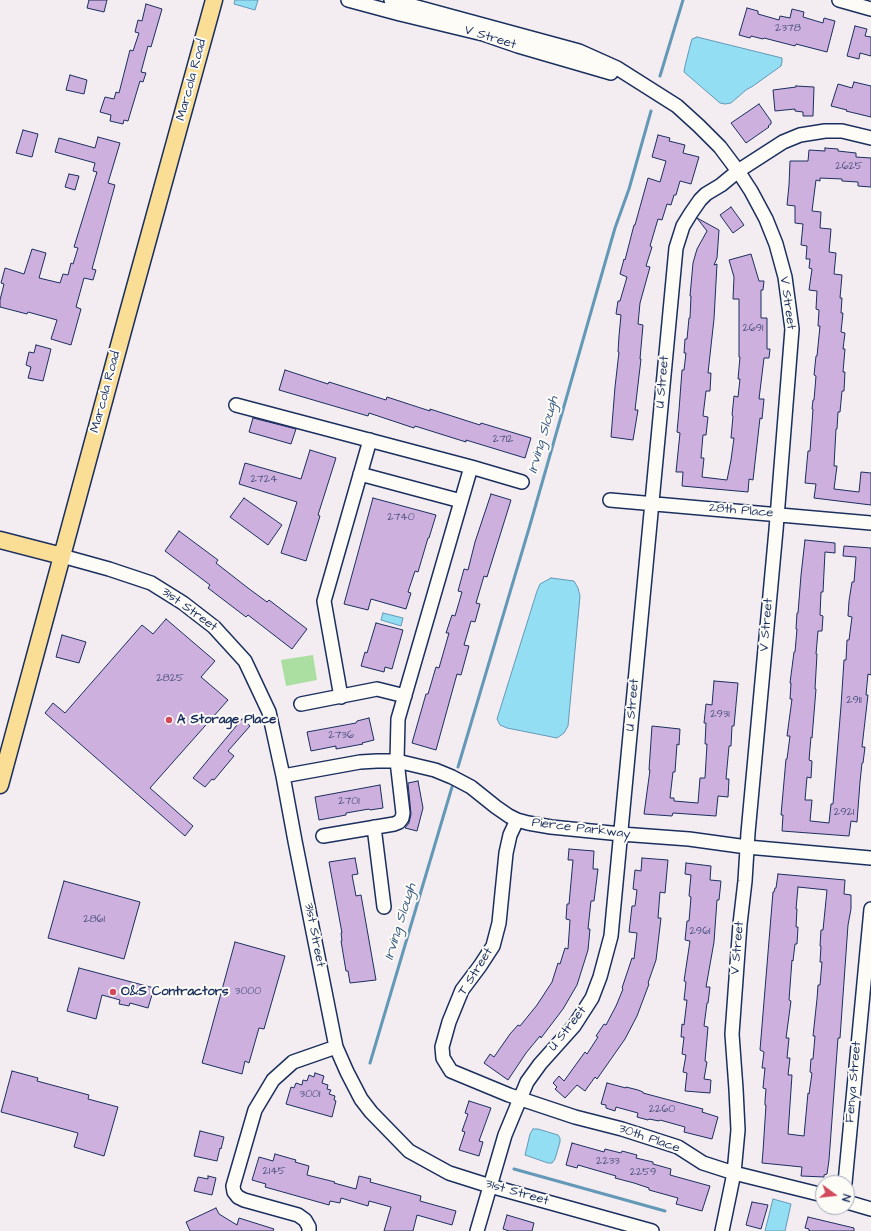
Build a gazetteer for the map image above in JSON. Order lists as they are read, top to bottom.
{
  "streets": {
    "main road": ["Marcola Road"],
    "street": [
      "V Street",
      "U Street",
      "28th Place",
      "31st Street",
      "Pierce Parkway",
      "T Street",
      "Fenya Street",
      "30th Place"
    ]
  },
  "crossings": [
    ["V Street", "U Street"],
    ["V Street", "28th Place"],
    ["V Street", "Pierce Parkway"],
    ["V Street", "30th Place"],
    ["Marcola Road", "31st Street"],
    ["U Street", "28th Place"],
    ["U Street", "31st Street"],
    ["U Street", "Pierce Parkway"],
    ["U Street", "T Street"],
    ["U Street", "30th Place"],
    ["31st Street", "Pierce Parkway"],
    ["Pierce Parkway", "T Street"],
    ["T Street", "30th Place"]
  ],
  "water": ["Irving Slough"],
  "places": ["A Storage Place", "O&S Contractors"],
  "house_numbers": [
    "2378",
    "2625",
    "2691",
    "2712",
    "2724",
    "2740",
    "2825",
    "2911",
    "2931",
    "2736",
    "2701",
    "2921",
    "2861",
    "2961",
    "3000",
    "3001",
    "2260",
    "2233",
    "2145",
    "2259"
  ],
  "north": "right"
}
